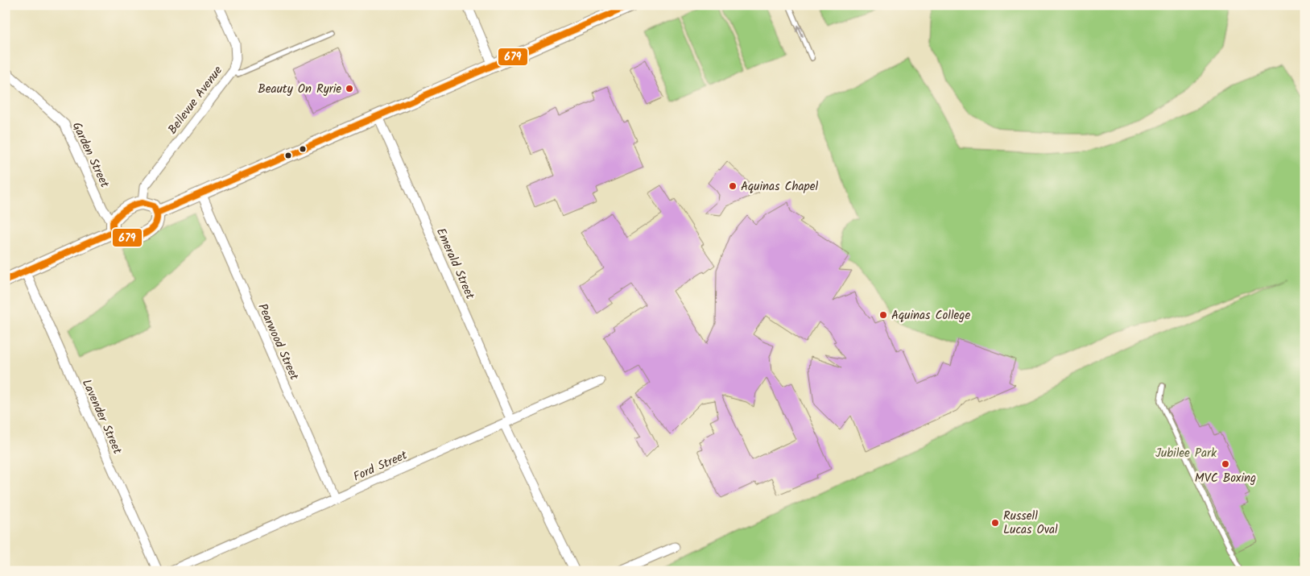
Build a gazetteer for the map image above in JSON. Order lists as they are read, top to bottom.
{
  "streets": {
    "street": [
      "Bellevue Avenue",
      "Garden Street",
      "Emerald Street",
      "Pearwood Street",
      "Lavender Street",
      "Ford Street"
    ]
  },
  "crossings": [
    ["Bellevue Avenue", "Garden Street"],
    ["Emerald Street", "Ford Street"],
    ["Pearwood Street", "Ford Street"]
  ],
  "parks": ["Jubilee Park"],
  "places": [
    "Beauty On Ryrie",
    "Aquinas Chapel",
    "Aquinas College",
    "MVC Boxing",
    "Russell Lucas Oval"
  ],
  "lines": ["transit line 679"]
}
